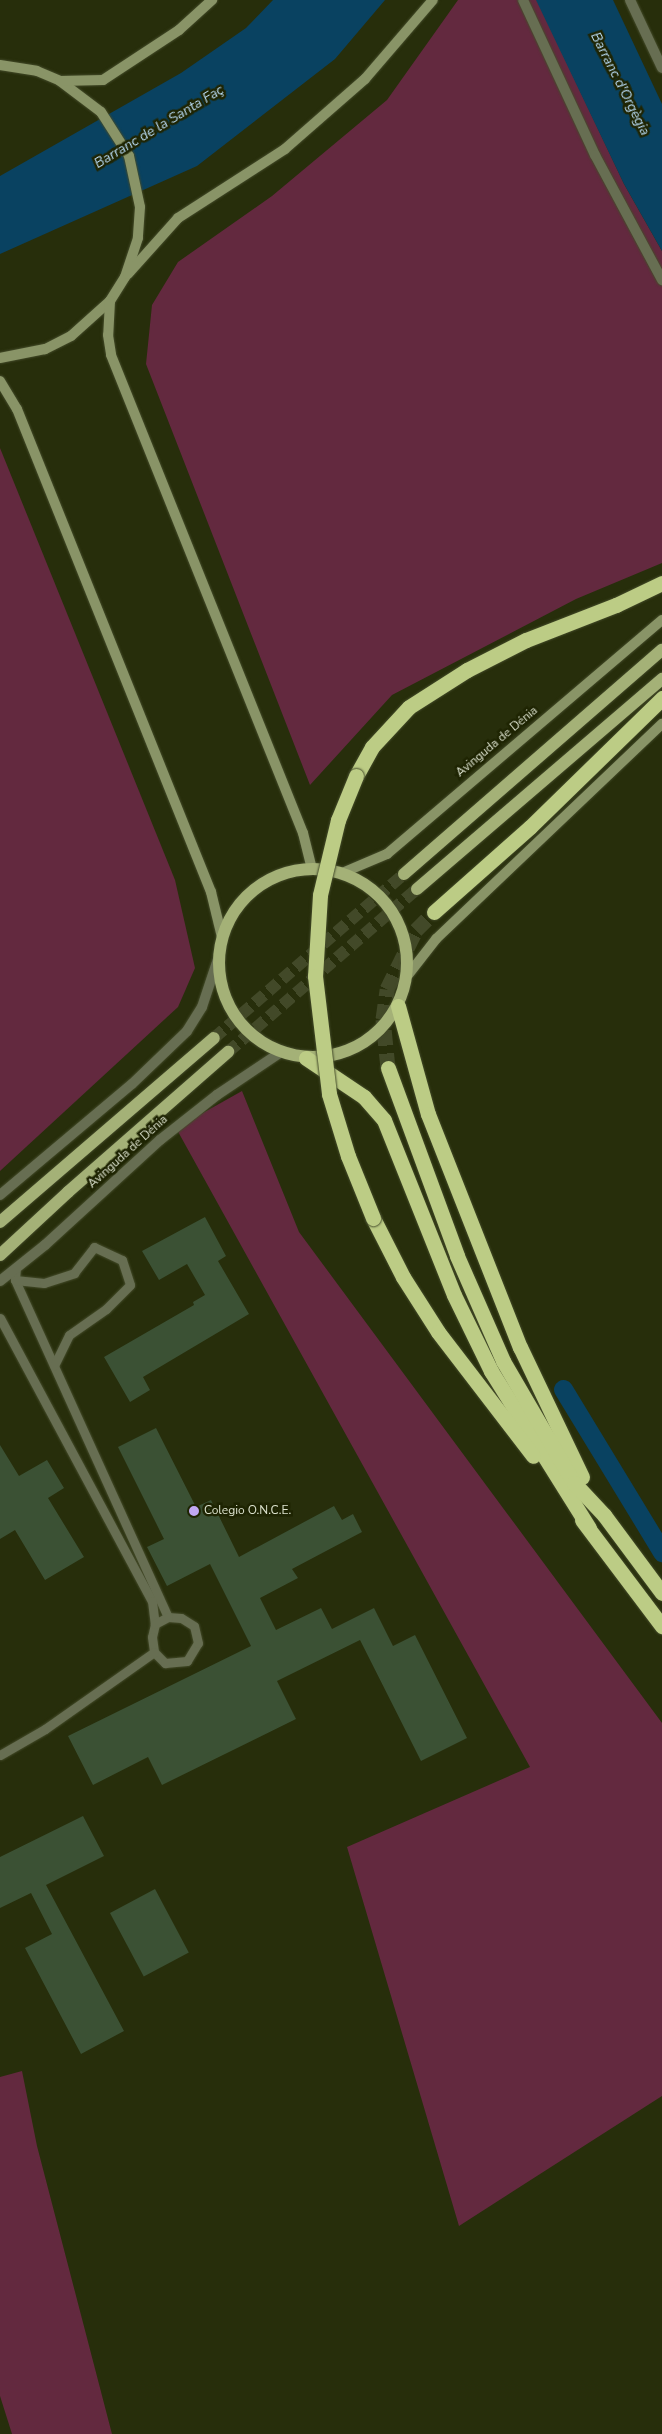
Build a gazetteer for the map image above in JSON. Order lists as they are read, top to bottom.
{
  "streets": {
    "main road": ["Avinguda de Dénia"]
  },
  "water": ["Barranc d'Orgègia", "Barranc de la Santa Faç"],
  "places": ["Colegio O.N.C.E."]
}
